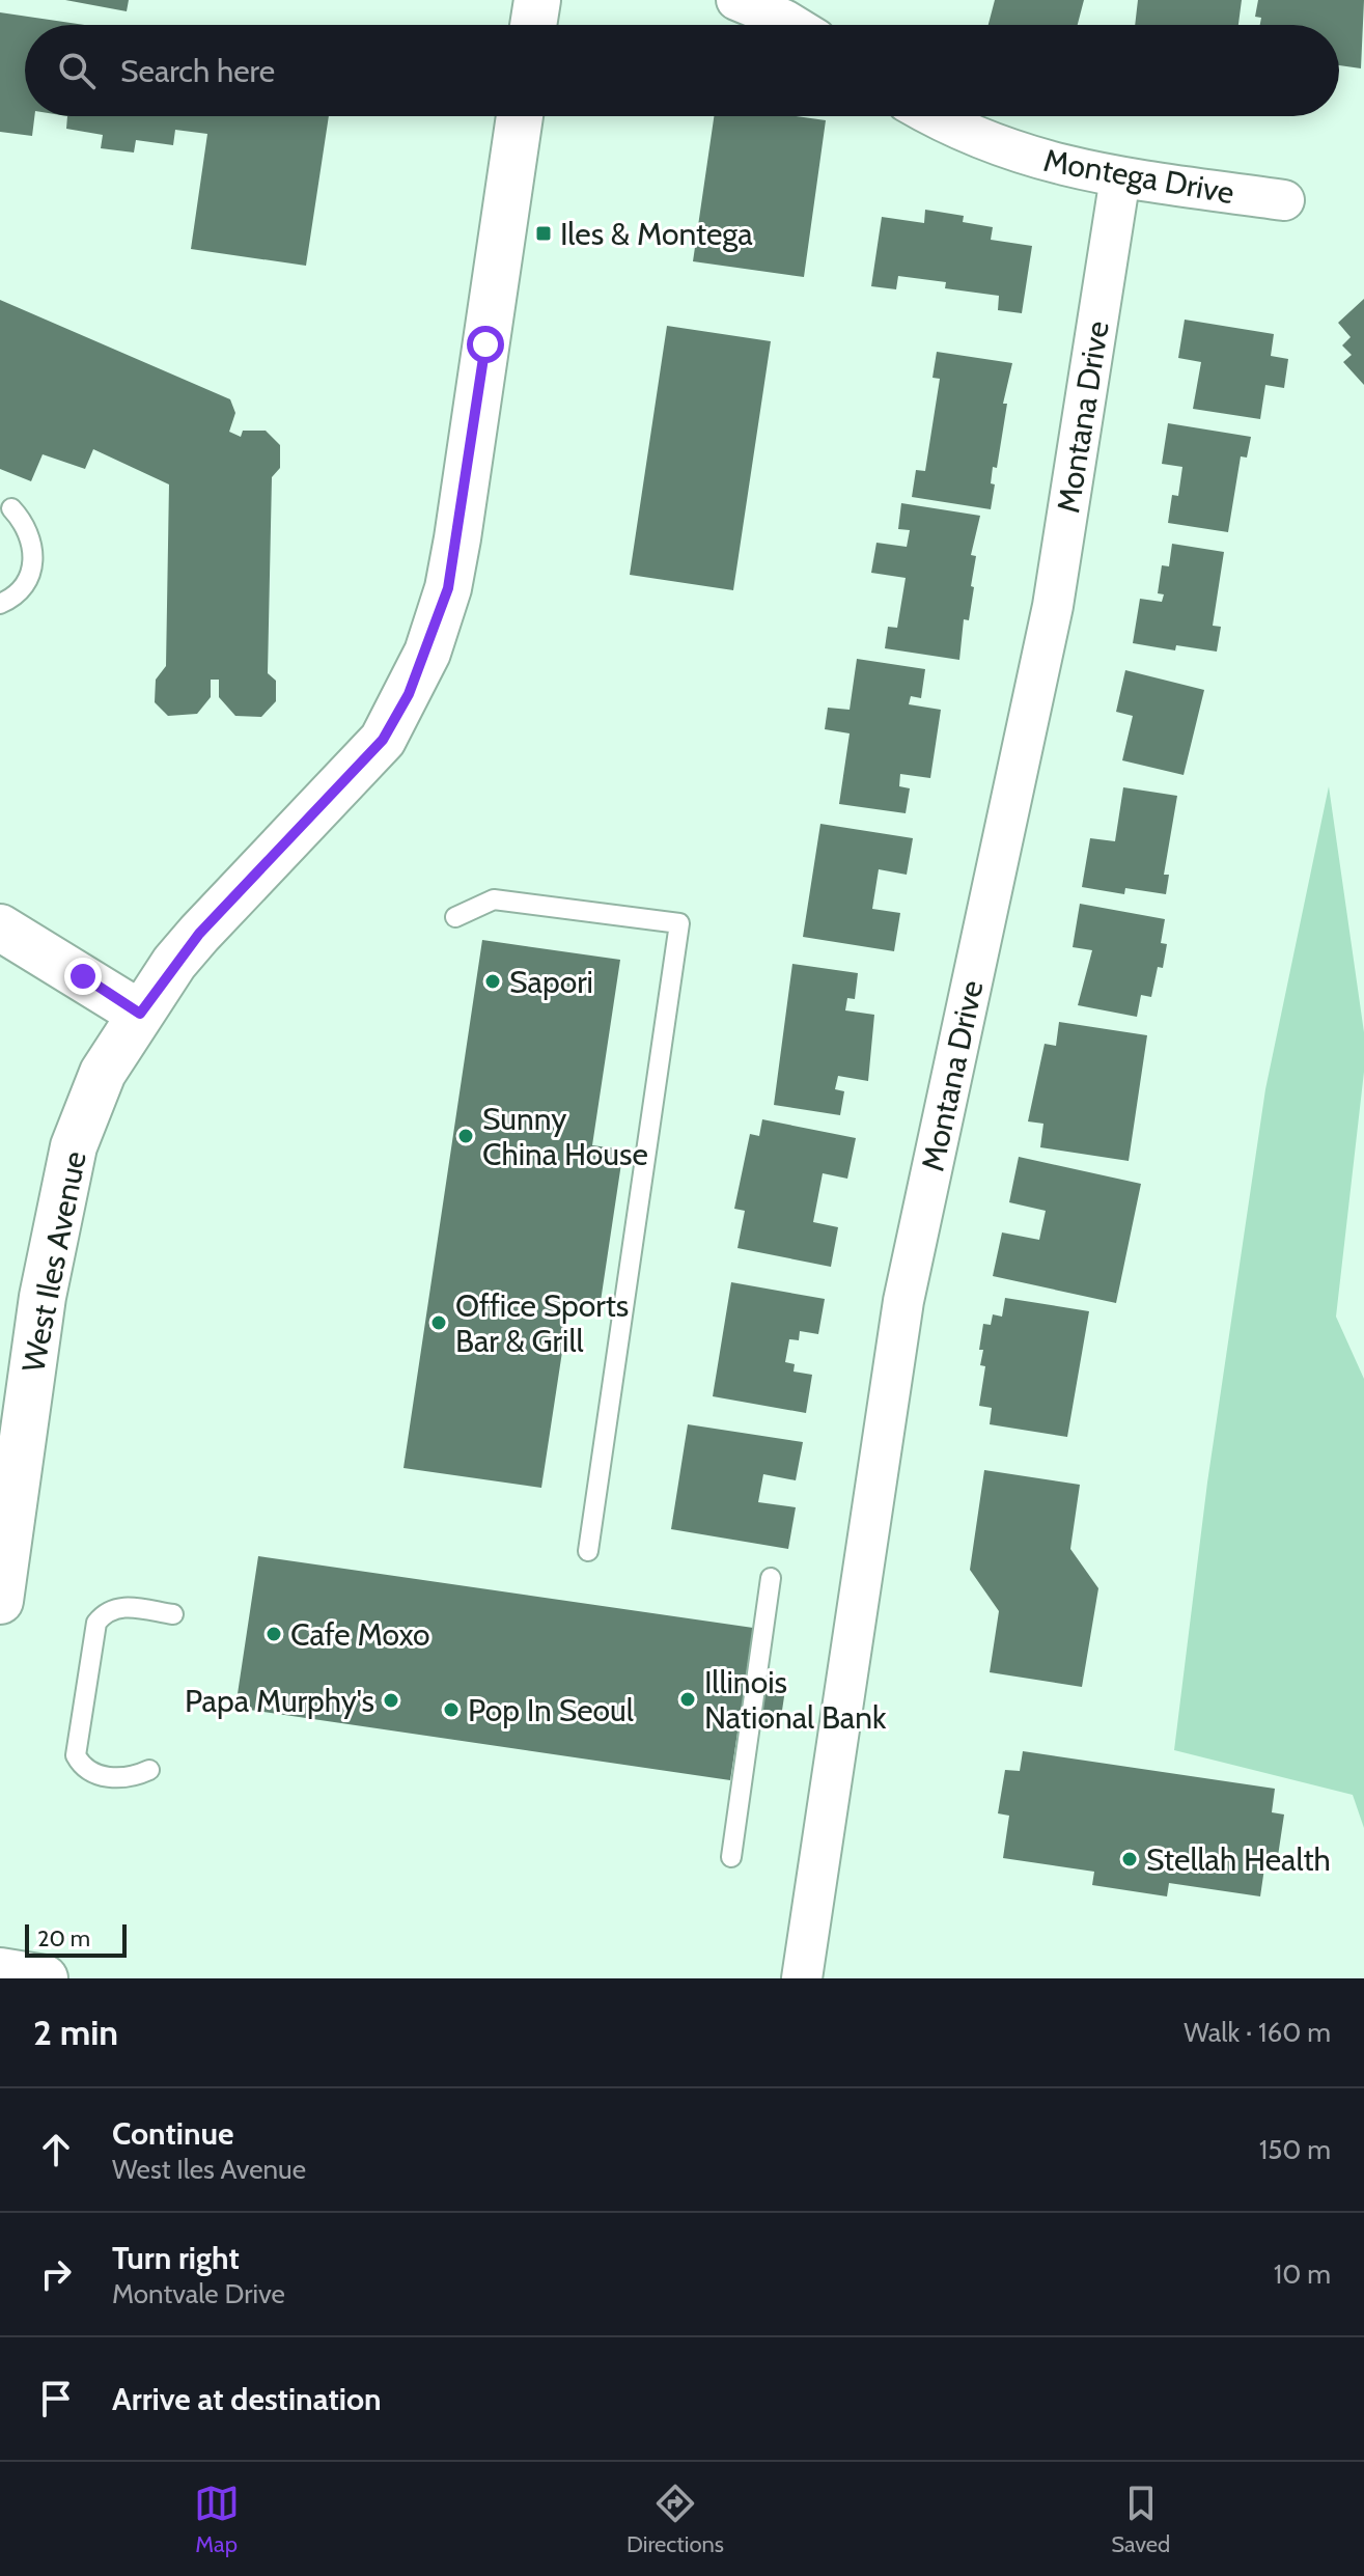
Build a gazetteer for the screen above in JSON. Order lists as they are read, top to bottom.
{
  "streets": {
    "street": ["Montega Drive", "Montana Drive", "West Iles Avenue"]
  },
  "crossings": [
    ["Montega Drive", "Montana Drive"]
  ],
  "places": {
    "transit": ["Iles & Montega"],
    "other": [
      "Sapori",
      "Sunny China House",
      "Office Sports Bar & Grill",
      "Cafe Moxo",
      "Illinois National Bank",
      "Papa Murphy's",
      "Pop In Seoul",
      "Stellah Health"
    ]
  },
  "scale_bar": "20 m",
  "page": {
    "search": "Search here",
    "scale": "20 m",
    "heading": ["2 min", "Walk · 160 m"],
    "list": [
      ["Continue", "West Iles Avenue", "150 m"],
      ["Turn right", "Montvale Drive", "10 m"],
      "Arrive at destination"
    ],
    "nav": ["Map", "Directions", "Saved"]
  }
}
